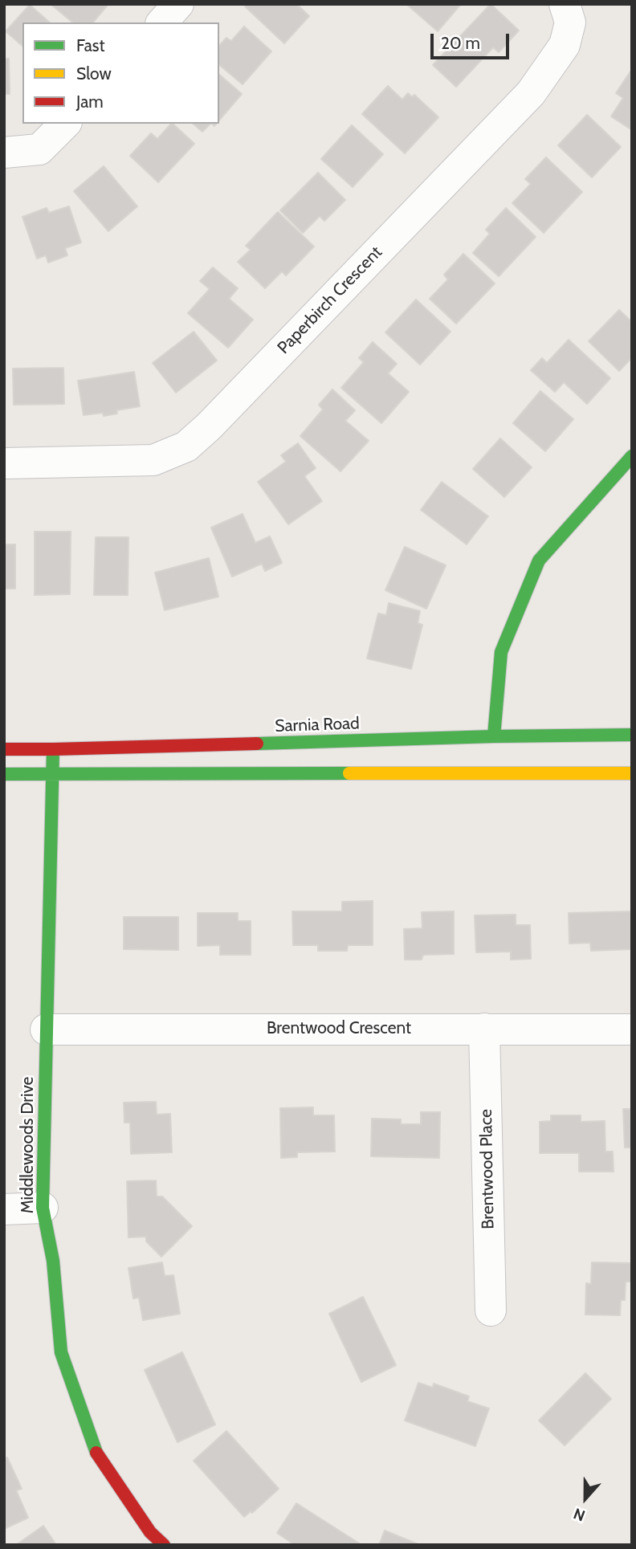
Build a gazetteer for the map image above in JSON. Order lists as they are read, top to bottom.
{
  "streets": {
    "main road": ["Sarnia Road", "Middlewoods Drive"],
    "street": ["Paperbirch Crescent", "Brentwood Crescent", "Brentwood Place"]
  },
  "crossings": [
    ["Sarnia Road", "Middlewoods Drive"],
    ["Brentwood Crescent", "Middlewoods Drive"],
    ["Brentwood Crescent", "Brentwood Place"]
  ],
  "legend": ["Fast", "Slow", "Jam"],
  "scale_bar": "20 m",
  "north": "bottom"
}
